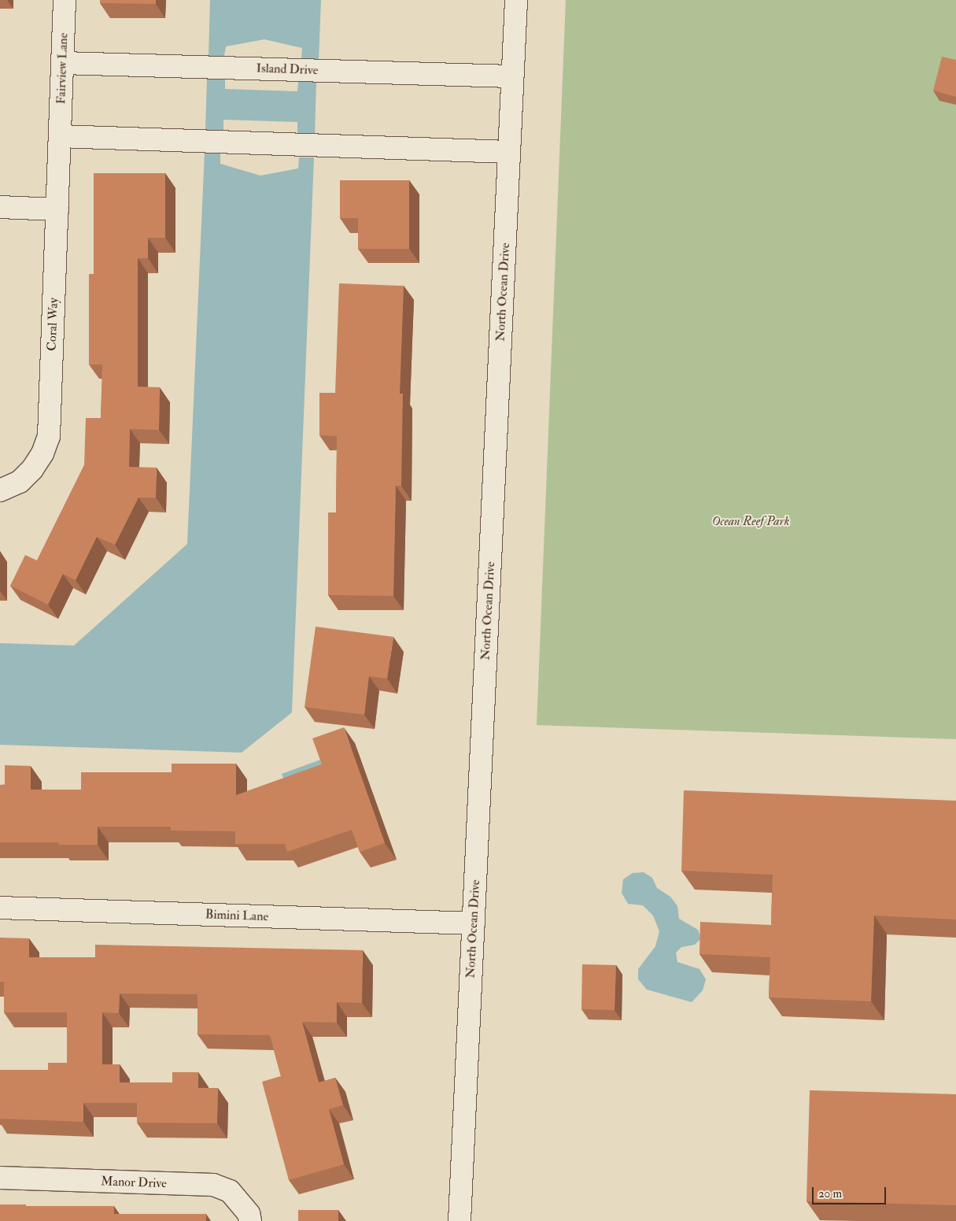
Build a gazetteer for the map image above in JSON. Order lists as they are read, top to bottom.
{
  "streets": {
    "street": [
      "Fairview Lane",
      "Island Drive",
      "North Ocean Drive",
      "Coral Way",
      "Bimini Lane",
      "Manor Drive"
    ]
  },
  "crossings": [
    ["Fairview Lane", "Island Drive"],
    ["Fairview Lane", "Coral Way"],
    ["Island Drive", "North Ocean Drive"],
    ["North Ocean Drive", "Bimini Lane"]
  ],
  "parks": ["Ocean Reef Park"],
  "scale_bar": "20 m"
}
